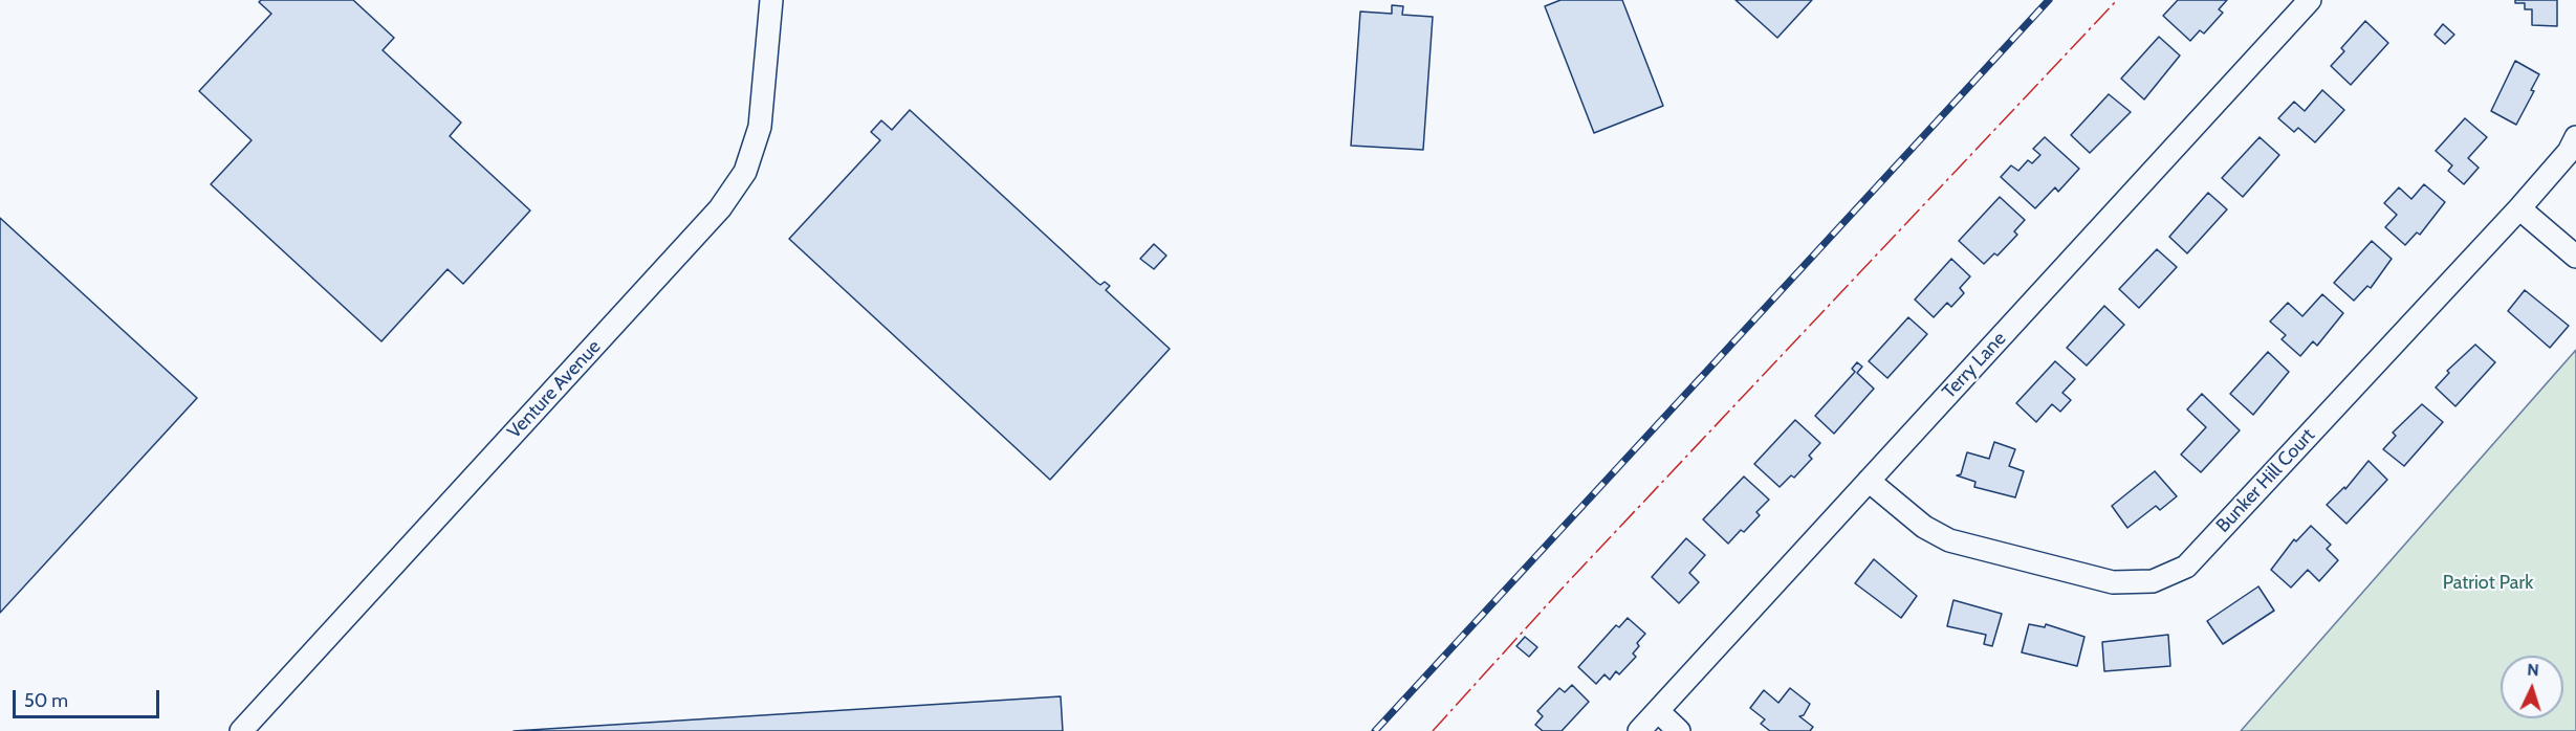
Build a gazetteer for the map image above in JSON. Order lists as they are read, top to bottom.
{
  "streets": {
    "street": ["Terry Lane", "Venture Avenue", "Bunker Hill Court"]
  },
  "crossings": [
    ["Terry Lane", "Bunker Hill Court"]
  ],
  "parks": ["Patriot Park"],
  "scale_bar": "50 m",
  "north": "top"
}
